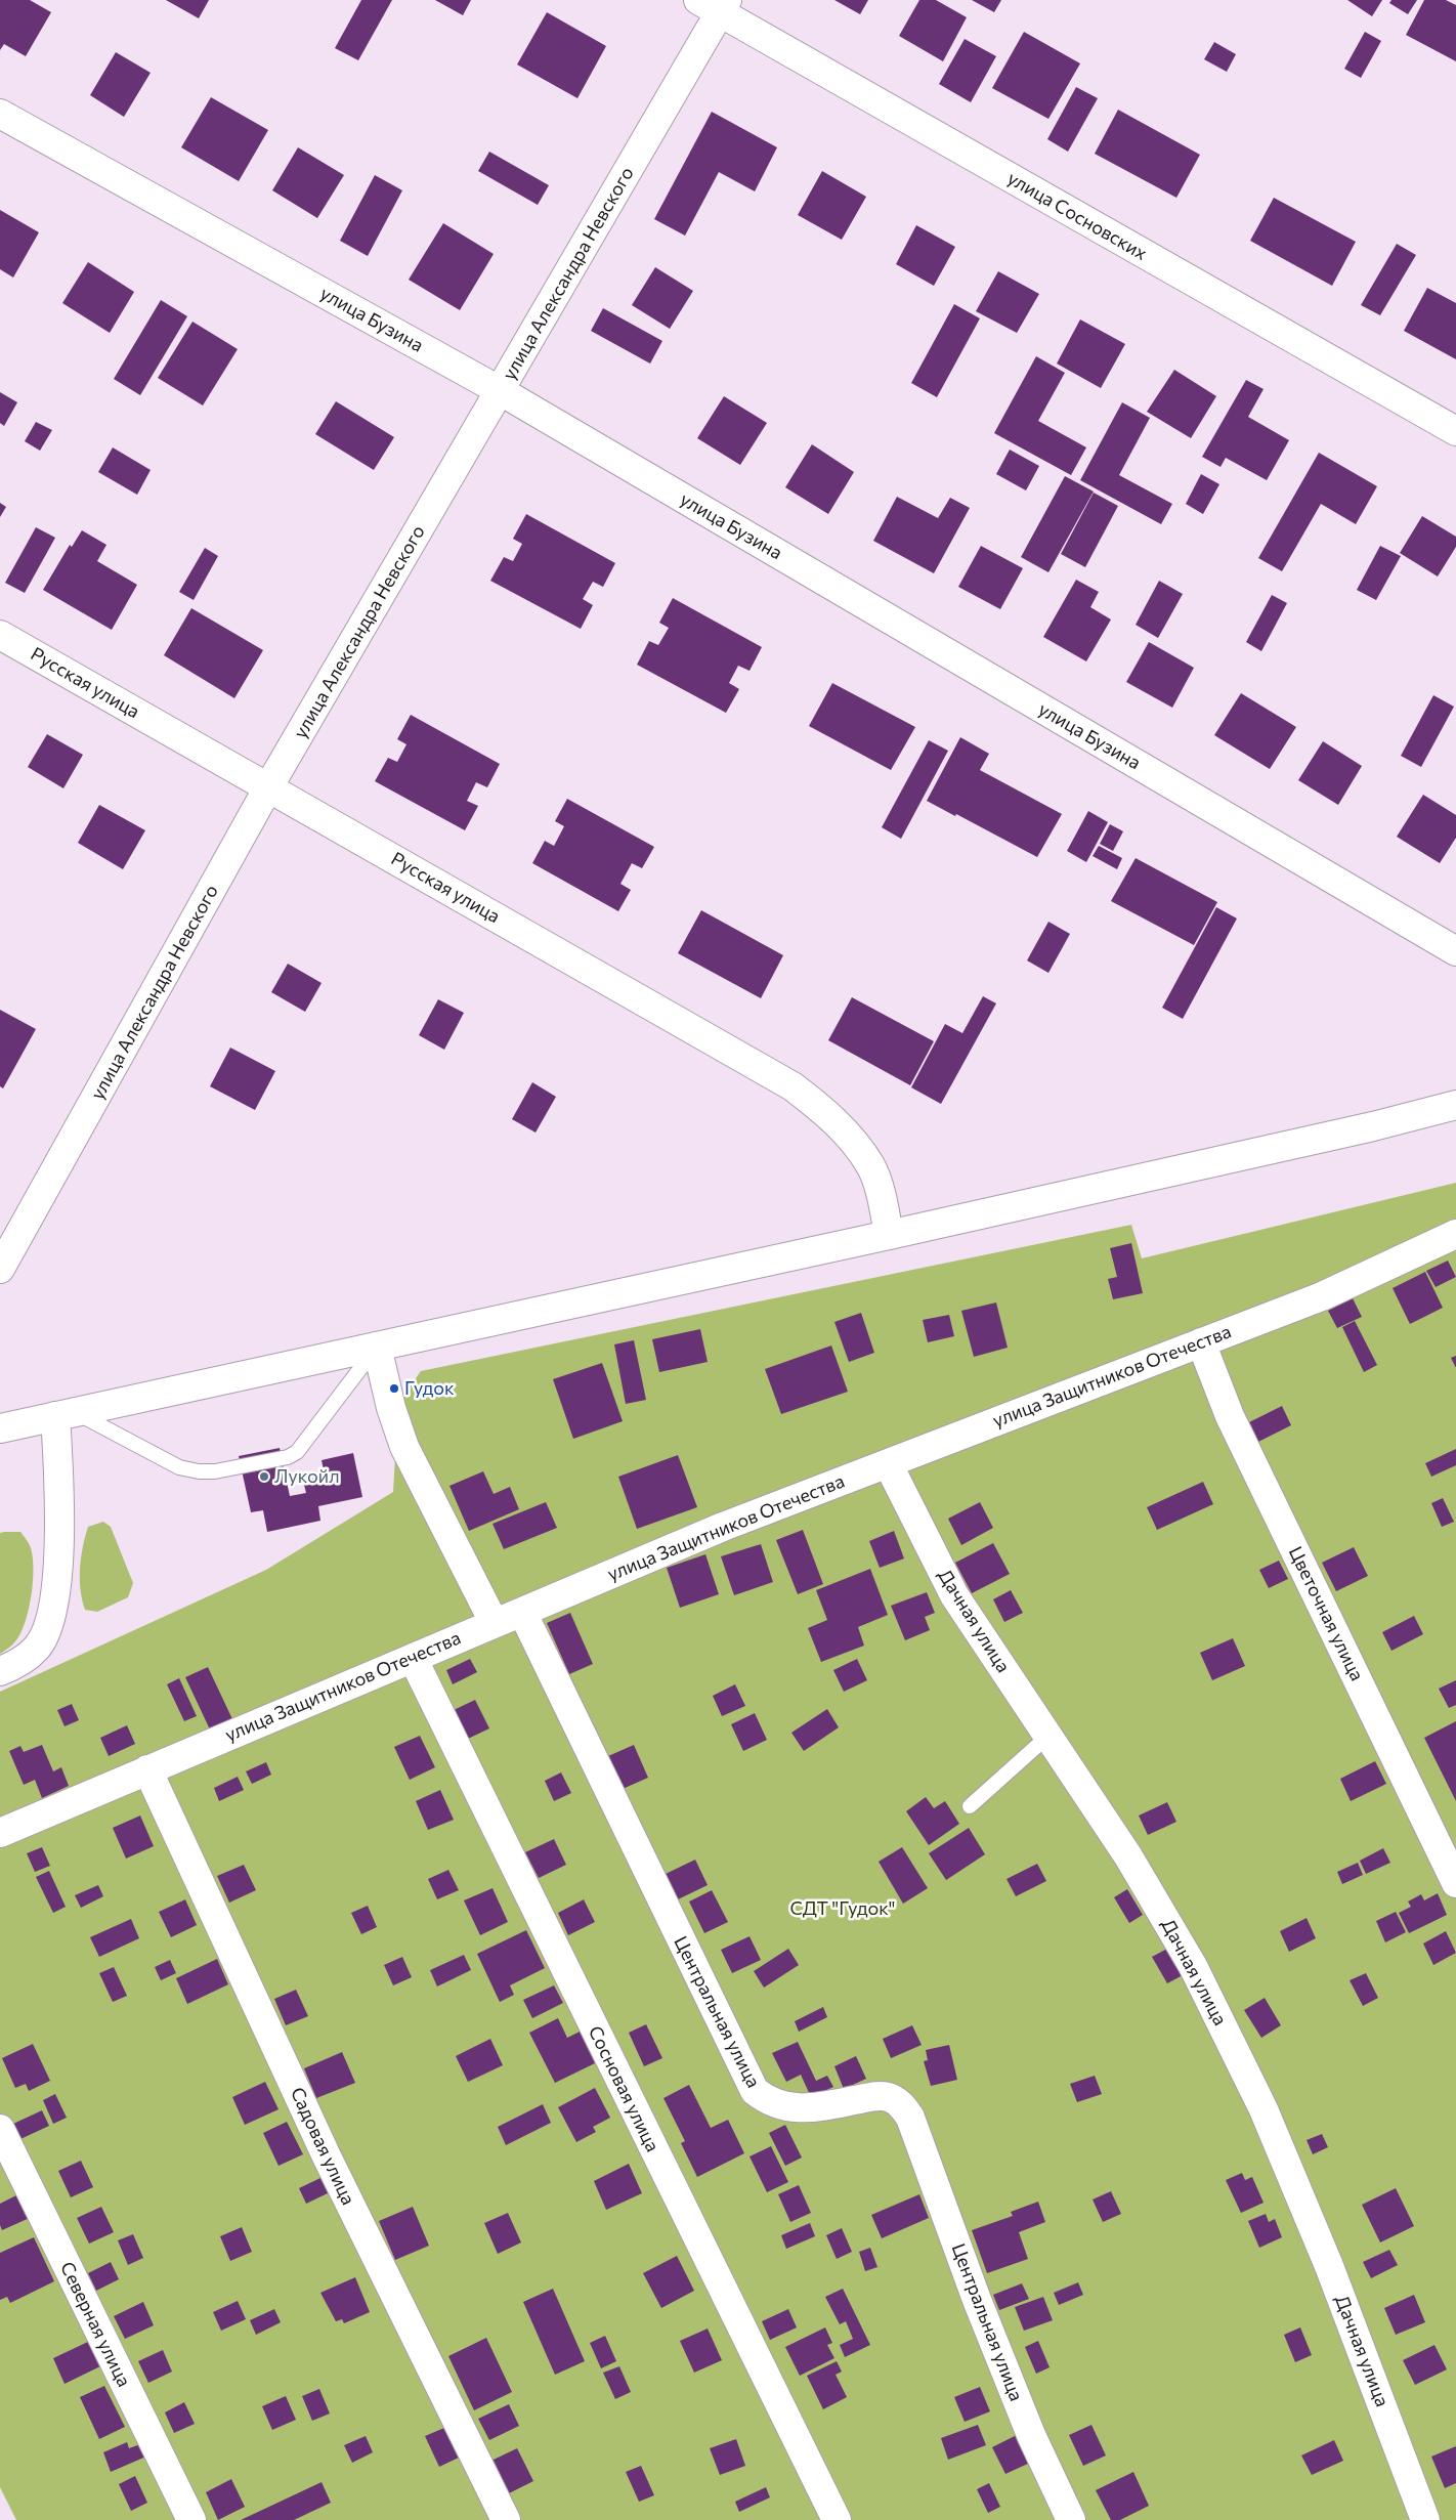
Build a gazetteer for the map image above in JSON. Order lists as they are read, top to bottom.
{
  "streets": {
    "street": [
      "улица Сосновских",
      "улица Александра Невского",
      "улица Бузина",
      "Русская улица",
      "улица Защитников Отечества",
      "Цветочная улица",
      "Дачная улица",
      "Центральная улица",
      "Сосновая улица",
      "Садовая улица",
      "Северная улица"
    ]
  },
  "crossings": [
    ["улица Сосновских", "улица Александра Невского"],
    ["улица Александра Невского", "улица Бузина"],
    ["улица Александра Невского", "Русская улица"],
    ["улица Защитников Отечества", "Цветочная улица"],
    ["улица Защитников Отечества", "Дачная улица"],
    ["улица Защитников Отечества", "Центральная улица"],
    ["улица Защитников Отечества", "Сосновая улица"],
    ["улица Защитников Отечества", "Садовая улица"]
  ],
  "parks": ["СДТ \"Гудок\""],
  "places": ["Гудок", "Лукойл"]
}
